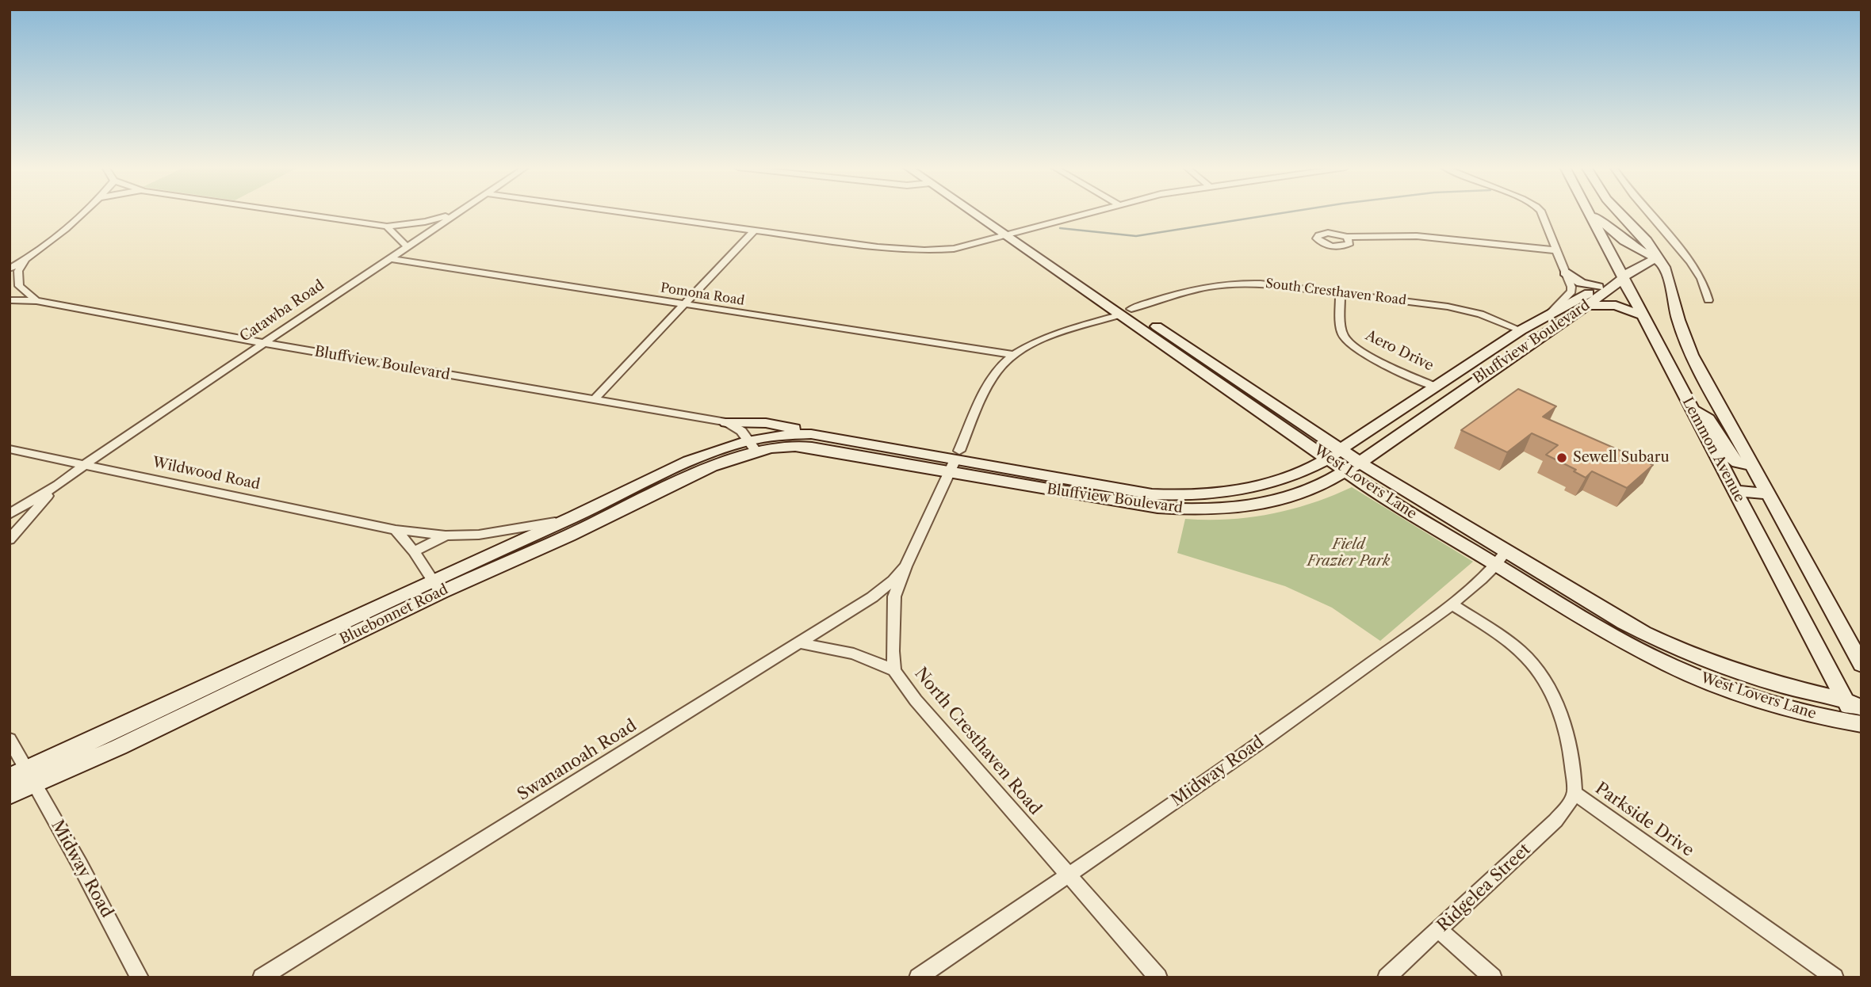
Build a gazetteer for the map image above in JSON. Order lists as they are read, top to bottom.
{
  "streets": {
    "main road": [
      "South Cresthaven Road",
      "Bluffview Boulevard",
      "Aero Drive",
      "Lemmon Avenue",
      "West Lovers Lane",
      "Bluebonnet Road"
    ],
    "street": [
      "Pomona Road",
      "Catawba Road",
      "Wildwood Road",
      "North Cresthaven Road",
      "Swananoah Road",
      "Midway Road",
      "Parkside Drive",
      "Ridgelea Street"
    ]
  },
  "crossings": [
    ["South Cresthaven Road", "Bluffview Boulevard"],
    ["South Cresthaven Road", "Aero Drive"],
    ["South Cresthaven Road", "West Lovers Lane"],
    ["South Cresthaven Road", "North Cresthaven Road"],
    ["Pomona Road", "Catawba Road"],
    ["Pomona Road", "North Cresthaven Road"],
    ["Catawba Road", "Bluffview Boulevard"],
    ["Catawba Road", "Wildwood Road"],
    ["Bluffview Boulevard", "Aero Drive"],
    ["Bluffview Boulevard", "Lemmon Avenue"],
    ["Bluffview Boulevard", "West Lovers Lane"],
    ["Bluffview Boulevard", "Bluebonnet Road"],
    ["Bluffview Boulevard", "North Cresthaven Road"],
    ["Lemmon Avenue", "West Lovers Lane"],
    ["Wildwood Road", "Bluebonnet Road"],
    ["West Lovers Lane", "North Cresthaven Road"],
    ["West Lovers Lane", "Midway Road"],
    ["Bluebonnet Road", "Midway Road"],
    ["North Cresthaven Road", "Swananoah Road"],
    ["North Cresthaven Road", "Midway Road"],
    ["Midway Road", "Parkside Drive"],
    ["Parkside Drive", "Ridgelea Street"]
  ],
  "parks": ["Field Frazier Park"],
  "places": ["Sewell Subaru"]
}
